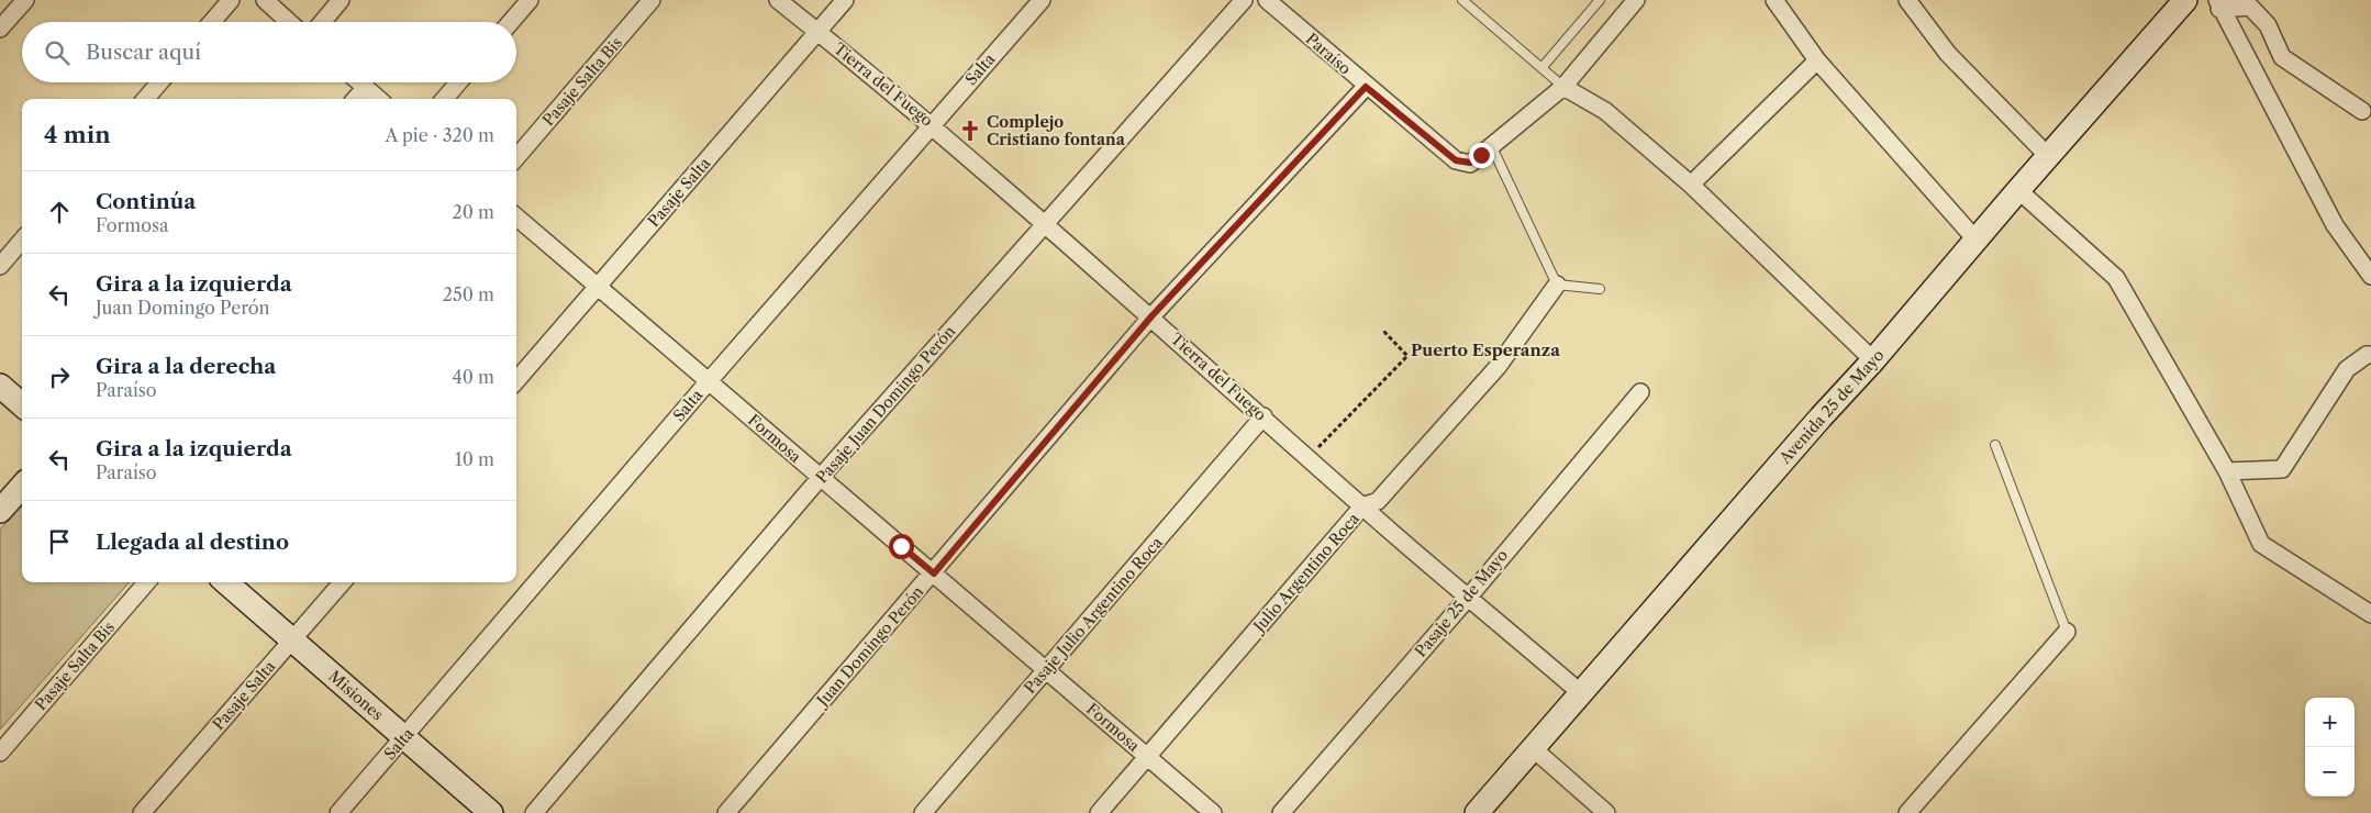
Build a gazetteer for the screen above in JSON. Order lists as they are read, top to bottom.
{
  "streets": {
    "street": [
      "Paraíso",
      "Salta",
      "Pasaje Salta Bis",
      "Tierra del Fuego",
      "Pasaje Salta",
      "Pasaje Juan Domingo Perón",
      "Avenida 25 de Mayo",
      "Formosa",
      "Julio Argentino Roca",
      "Pasaje 25 de Mayo",
      "Pasaje Julio Argentino Roca",
      "Juan Domingo Perón",
      "Misiones"
    ]
  },
  "crossings": [
    ["Paraíso", "Juan Domingo Perón"],
    ["Salta", "Tierra del Fuego"],
    ["Salta", "Formosa"],
    ["Salta", "Misiones"],
    ["Tierra del Fuego", "Pasaje Salta"],
    ["Tierra del Fuego", "Pasaje Juan Domingo Perón"],
    ["Tierra del Fuego", "Avenida 25 de Mayo"],
    ["Tierra del Fuego", "Julio Argentino Roca"],
    ["Tierra del Fuego", "Pasaje 25 de Mayo"],
    ["Tierra del Fuego", "Pasaje Julio Argentino Roca"],
    ["Tierra del Fuego", "Juan Domingo Perón"],
    ["Pasaje Salta", "Formosa"],
    ["Pasaje Salta", "Misiones"],
    ["Pasaje Juan Domingo Perón", "Formosa"],
    ["Formosa", "Julio Argentino Roca"],
    ["Formosa", "Pasaje Julio Argentino Roca"],
    ["Formosa", "Juan Domingo Perón"]
  ],
  "districts": ["Puerto Esperanza"],
  "places": {
    "church": ["Complejo Cristiano fontana"]
  },
  "page": {
    "search": "Buscar aquí",
    "heading": ["4 min", "A pie · 320 m"],
    "list": [
      ["Continúa", "Formosa", "20 m"],
      ["Gira a la izquierda", "Juan Domingo Perón", "250 m"],
      ["Gira a la derecha", "Paraíso", "40 m"],
      ["Gira a la izquierda", "Paraíso", "10 m"],
      "Llegada al destino"
    ],
    "map_buttons": ["+", "−"]
  }
}
